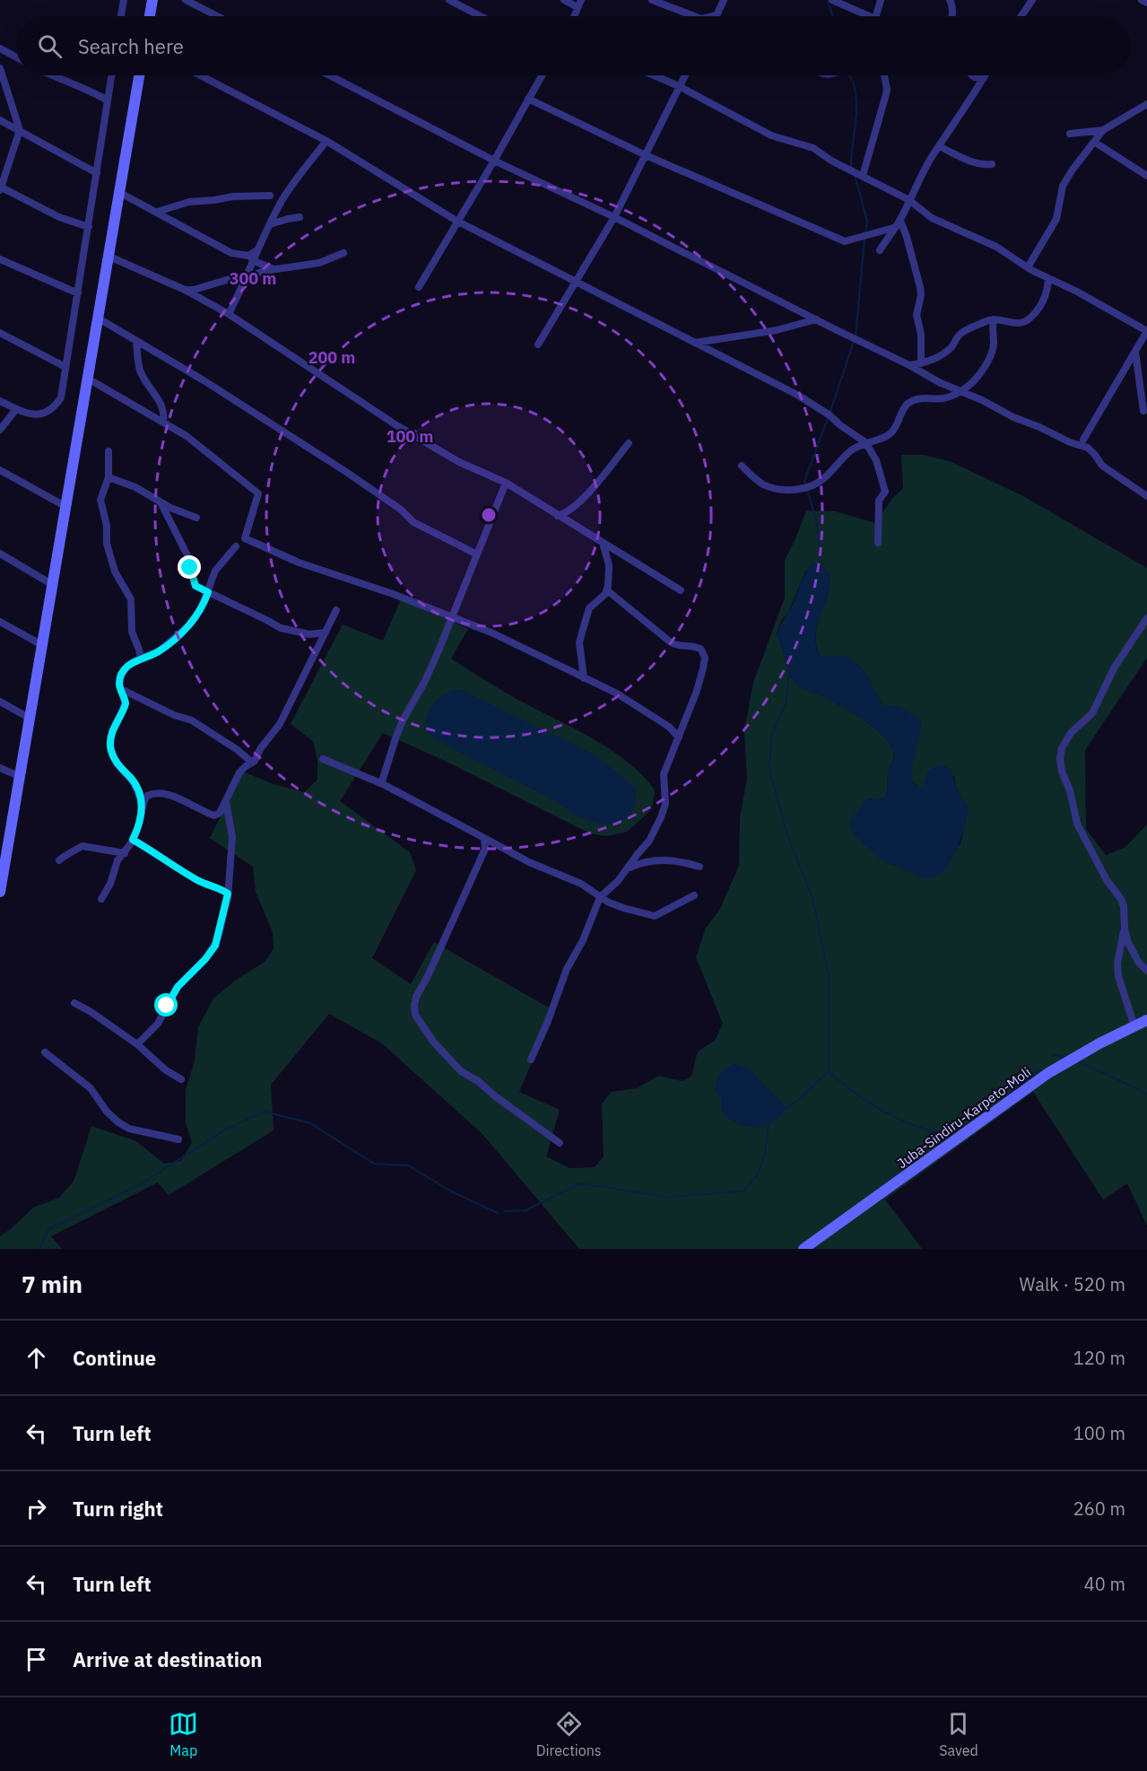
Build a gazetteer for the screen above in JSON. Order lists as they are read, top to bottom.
{
  "streets": {
    "main road": ["Juba-Sindiru-Karpeto-Moli"]
  },
  "page": {
    "search": "Search here",
    "heading": ["7 min", "Walk · 520 m"],
    "list": [
      ["Continue", "120 m"],
      ["Turn left", "100 m"],
      ["Turn right", "260 m"],
      ["Turn left", "40 m"],
      "Arrive at destination"
    ],
    "nav": ["Map", "Directions", "Saved"]
  },
  "rings": ["300 m", "200 m", "100 m"]
}
